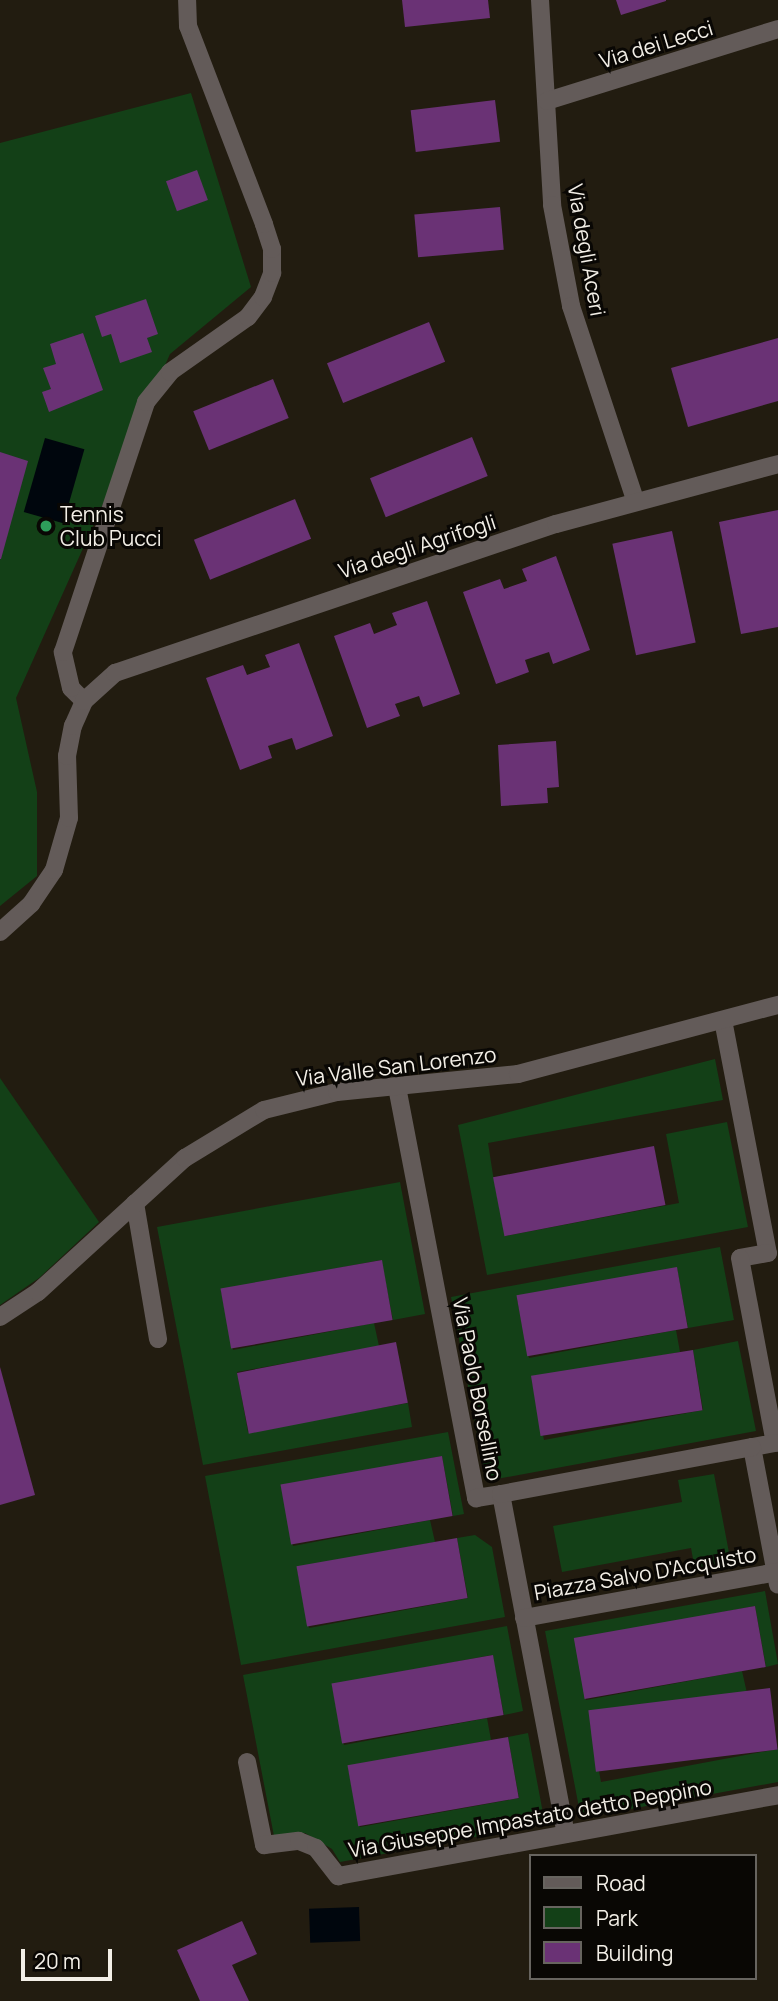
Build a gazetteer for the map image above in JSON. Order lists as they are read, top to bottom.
{
  "streets": {
    "street": [
      "Via dei Lecci",
      "Via degli Aceri",
      "Via degli Agrifogli",
      "Via Valle San Lorenzo",
      "Via Paolo Borsellino",
      "Piazza Salvo D'Acquisto",
      "Via Giuseppe Impastato detto Peppino"
    ]
  },
  "crossings": [
    ["Via dei Lecci", "Via degli Aceri"],
    ["Via degli Aceri", "Via degli Agrifogli"],
    ["Via Valle San Lorenzo", "Via Paolo Borsellino"],
    ["Via Paolo Borsellino", "Piazza Salvo D'Acquisto"],
    ["Via Paolo Borsellino", "Via Giuseppe Impastato detto Peppino"]
  ],
  "places": ["Tennis Club Pucci"],
  "legend": ["Road", "Park", "Building"],
  "scale_bar": "20 m"
}
